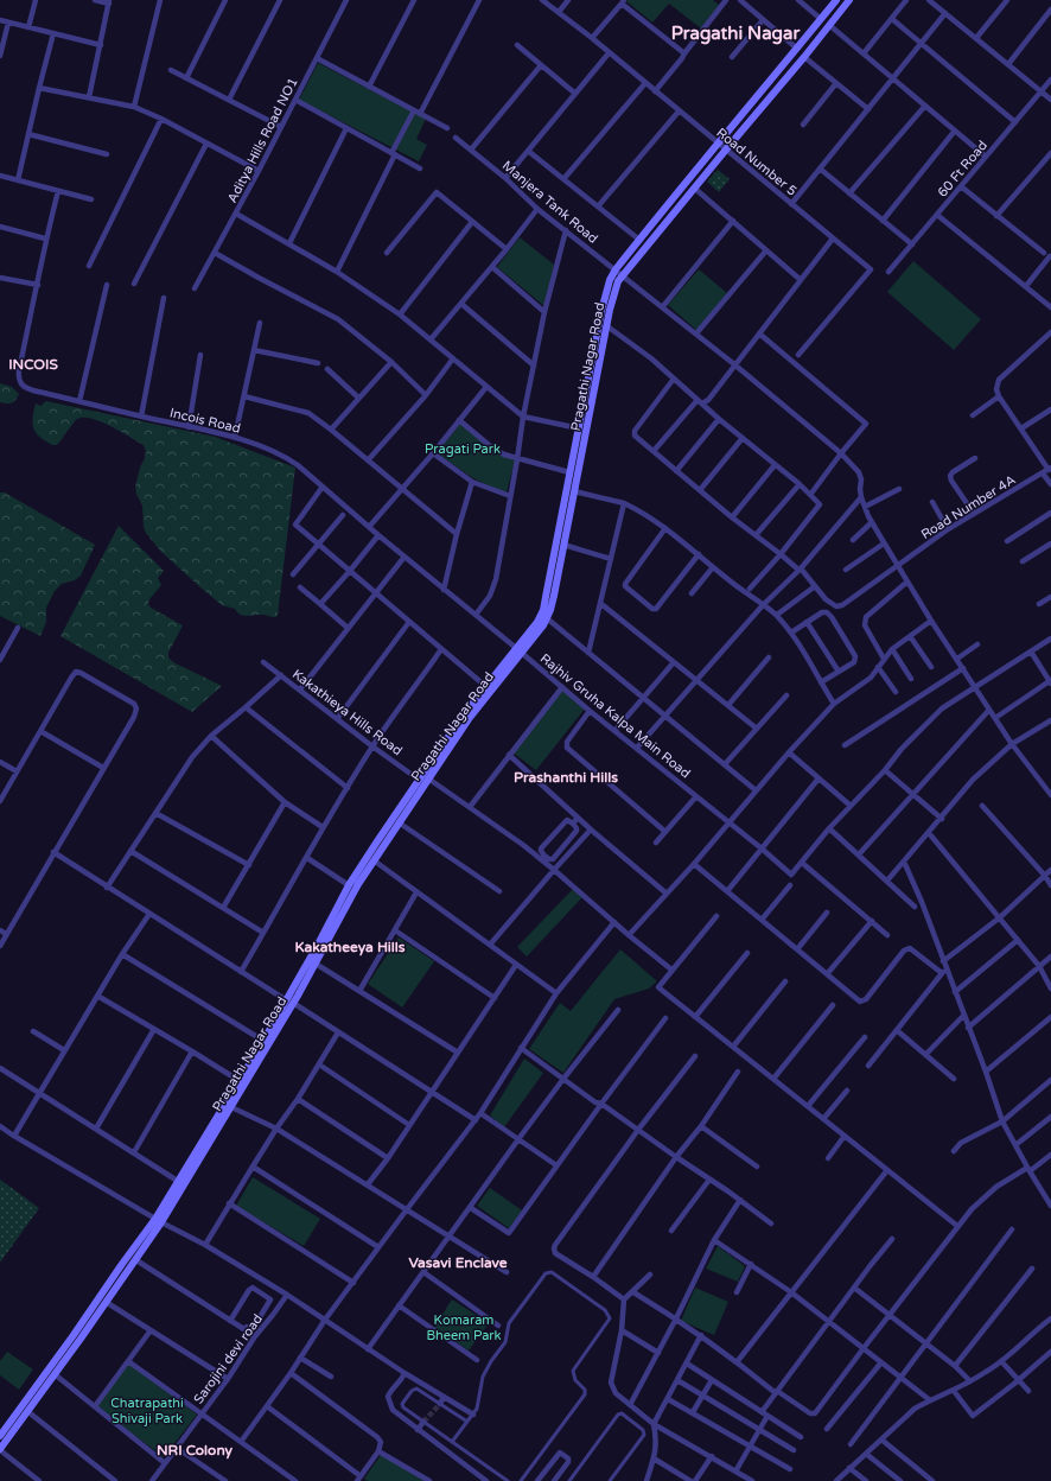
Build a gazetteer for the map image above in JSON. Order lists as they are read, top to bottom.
{
  "streets": {
    "main road": ["Pragathi Nagar Road"],
    "street": [
      "Aditya Hills Road NO1",
      "Road Number 5",
      "60 Ft Road",
      "Manjera Tank Road",
      "Incois Road",
      "Road Number 4A",
      "Kakathieya Hills Road",
      "Rajhiv Gruha Kalpa Main Road",
      "Sarojini devi road"
    ]
  },
  "crossings": [
    ["Road Number 5", "Pragathi Nagar Road"],
    ["Manjera Tank Road", "Pragathi Nagar Road"],
    ["Manjera Tank Road", "Road Number 4A"],
    ["Pragathi Nagar Road", "Incois Road"],
    ["Pragathi Nagar Road", "Kakathieya Hills Road"],
    ["Pragathi Nagar Road", "Rajhiv Gruha Kalpa Main Road"],
    ["Incois Road", "Rajhiv Gruha Kalpa Main Road"]
  ],
  "districts": [
    "Pragathi Nagar",
    "INCOIS",
    "Prashanthi Hills",
    "Kakatheeya Hills",
    "Vasavi Enclave",
    "NRI Colony"
  ],
  "parks": ["Pragati Park", "Komaram Bheem Park", "Chatrapathi Shivaji Park"]
}
